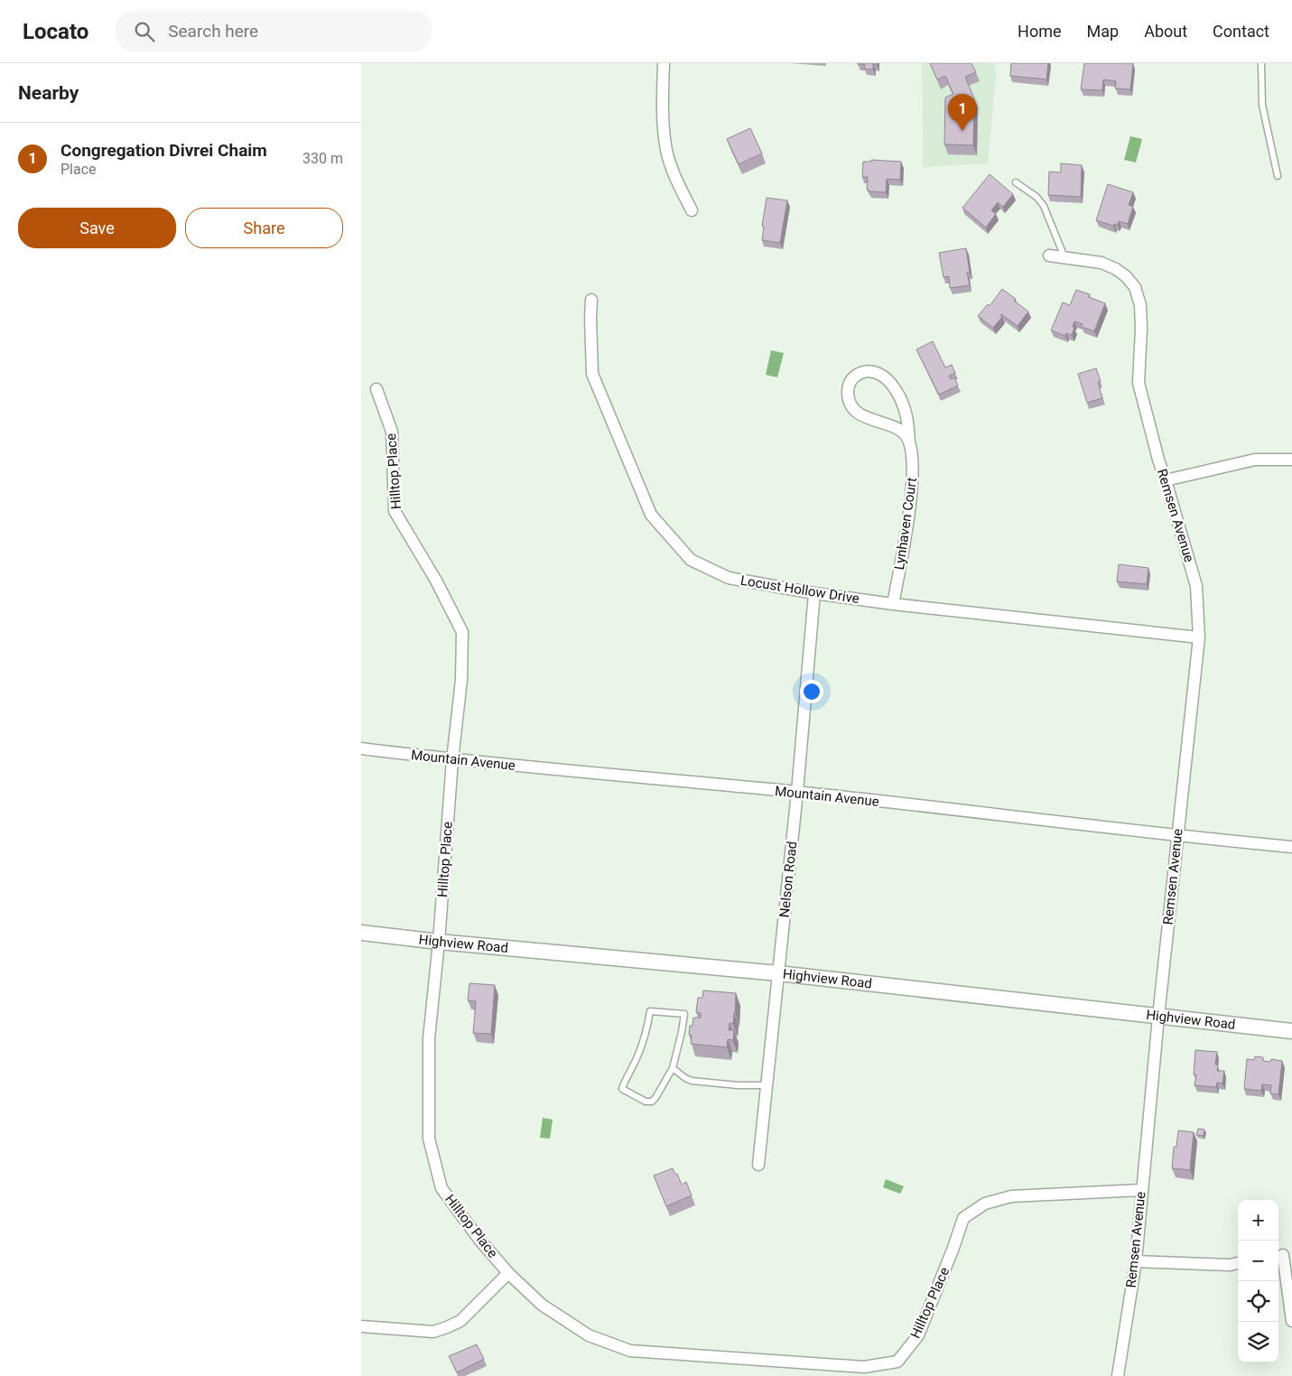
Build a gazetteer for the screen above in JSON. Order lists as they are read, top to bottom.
{
  "streets": {
    "street": [
      "Hilltop Place",
      "Remsen Avenue",
      "Lynhaven Court",
      "Locust Hollow Drive",
      "Mountain Avenue",
      "Nelson Road",
      "Highview Road"
    ]
  },
  "crossings": [
    ["Hilltop Place", "Remsen Avenue"],
    ["Hilltop Place", "Mountain Avenue"],
    ["Hilltop Place", "Highview Road"],
    ["Remsen Avenue", "Locust Hollow Drive"],
    ["Remsen Avenue", "Mountain Avenue"],
    ["Remsen Avenue", "Highview Road"],
    ["Lynhaven Court", "Locust Hollow Drive"],
    ["Locust Hollow Drive", "Nelson Road"],
    ["Mountain Avenue", "Nelson Road"],
    ["Nelson Road", "Highview Road"]
  ],
  "page": {
    "header": "Locato",
    "search": "Search here",
    "nav": [
      "Home",
      "Map",
      "About",
      "Contact"
    ],
    "heading": "Nearby",
    "pins": "1",
    "list": [
      {
        "mark": "1",
        "name": "Congregation Divrei Chaim",
        "note": "Place",
        "value": "330 m"
      }
    ],
    "buttons": ["Save", "Share"],
    "map_buttons": ["+", "−"]
  }
}
